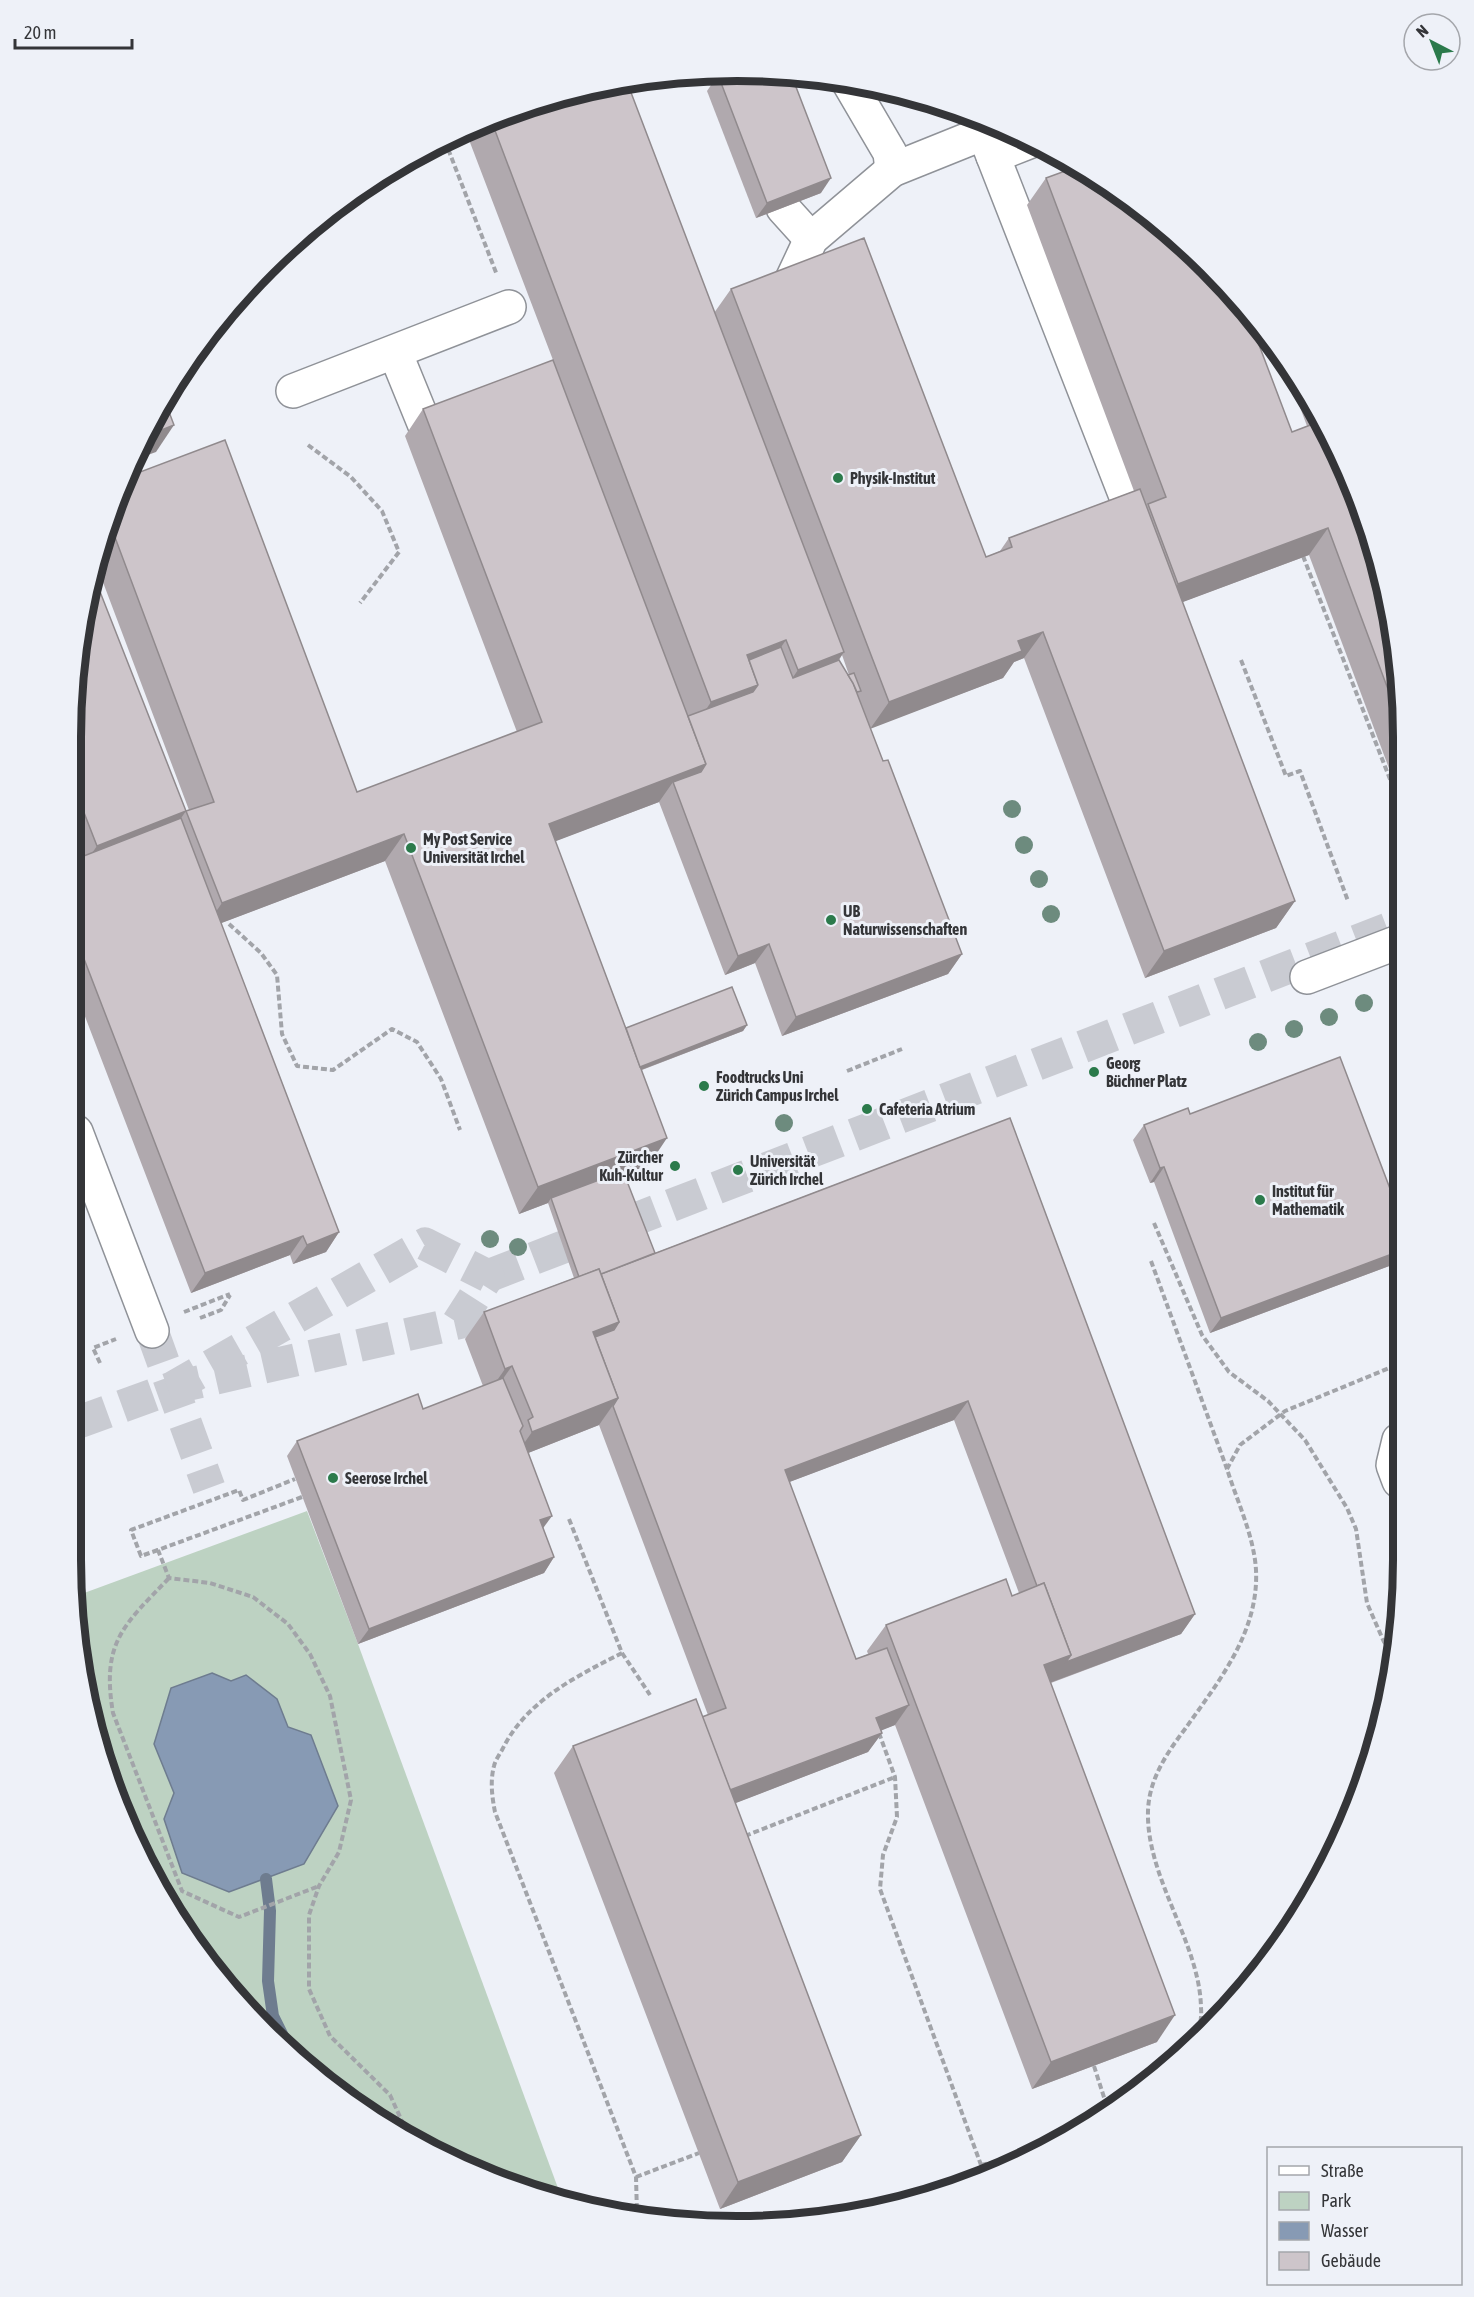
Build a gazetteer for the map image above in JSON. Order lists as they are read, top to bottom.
{
  "places": [
    "Physik-Institut",
    "My Post Service Universität Irchel",
    "UB Naturwissenschaften",
    "Georg Büchner Platz",
    "Foodtrucks Uni Zürich Campus Irchel",
    "Cafeteria Atrium",
    "Zürcher Kuh-Kultur",
    "Universität Zürich Irchel",
    "Institut für Mathematik",
    "Seerose Irchel"
  ],
  "legend": [
    "Straße",
    "Park",
    "Wasser",
    "Gebäude"
  ],
  "scale_bar": "20 m",
  "north": "top left"
}
